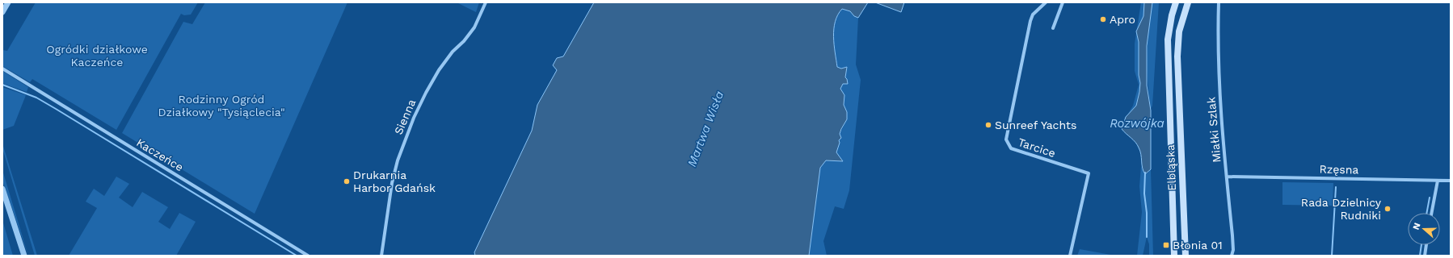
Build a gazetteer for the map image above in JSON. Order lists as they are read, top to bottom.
{
  "streets": {
    "main road": ["Elbląska"],
    "street": [
      "Sienna",
      "Miałki Szlak",
      "Tarcice",
      "Kaczeńce",
      "Rzęsna"
    ]
  },
  "crossings": [
    ["Miałki Szlak", "Rzęsna"]
  ],
  "water": ["Rozwójka", "Martwa Wisła"],
  "parks": ["Ogródki działkowe Kaczeńce", "Rodzinny Ogród Działkowy \"Tysiąclecia\""],
  "places": {
    "other": [
      "Apro",
      "Sunreef Yachts",
      "Drukarnia Harbor Gdańsk",
      "Rada Dzielnicy Rudniki"
    ],
    "transit": ["Błonia 01"]
  },
  "north": "left"
}
